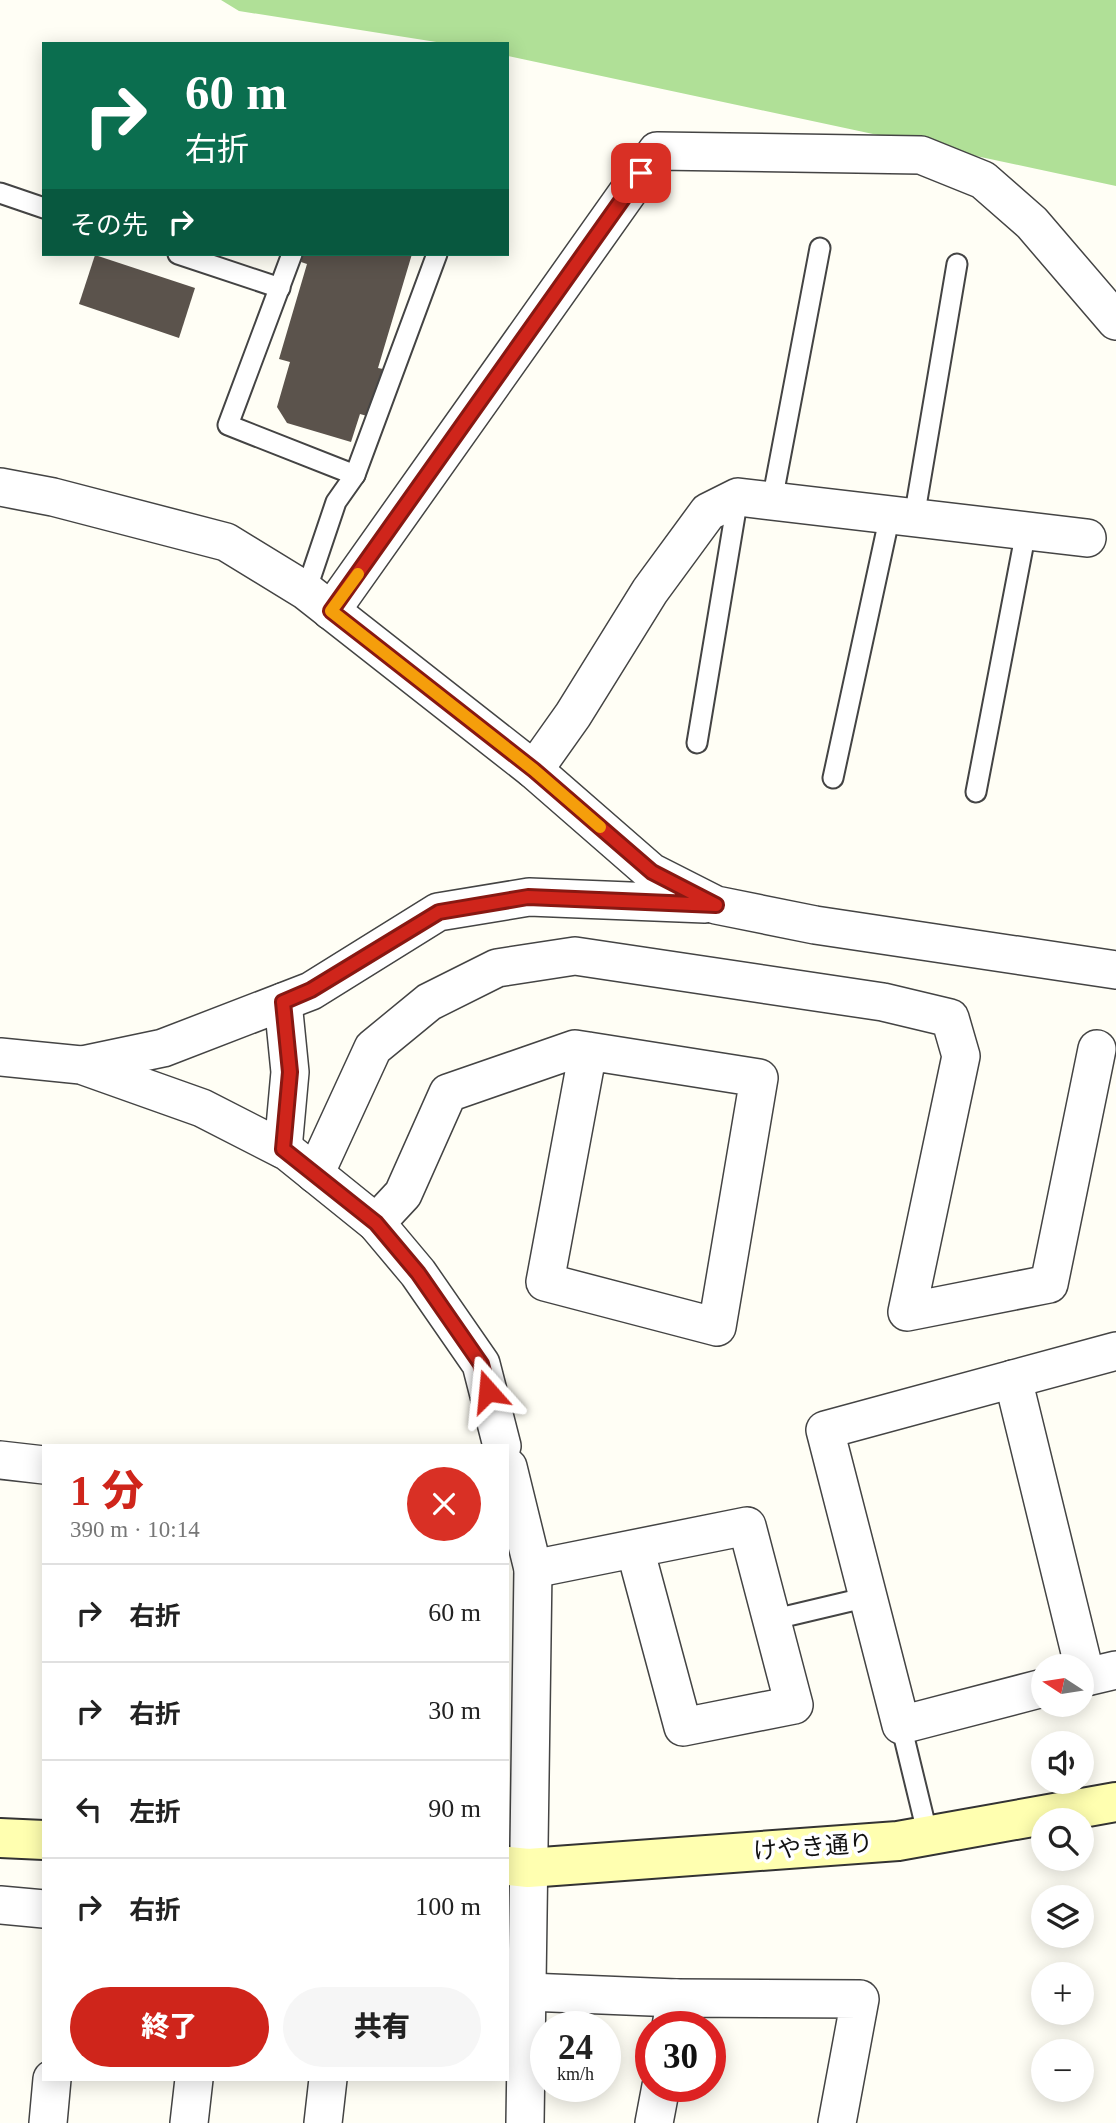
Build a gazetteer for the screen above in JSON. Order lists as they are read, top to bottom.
{
  "streets": {
    "street": ["けやき通り"]
  },
  "north": "left",
  "page": {
    "turn": ["60 m", "右折"],
    "then": "その先",
    "heading": ["1 分", "390 m · 10:14"],
    "list": [
      {
        "name": "右折",
        "value": "60 m"
      },
      {
        "name": "右折",
        "value": "30 m"
      },
      {
        "name": "左折",
        "value": "90 m"
      },
      {
        "name": "右折",
        "value": "100 m"
      }
    ],
    "map_buttons": ["+", "−"],
    "buttons": ["終了", "共有"],
    "speed": "24 km/h",
    "limit": "30"
  }
}
